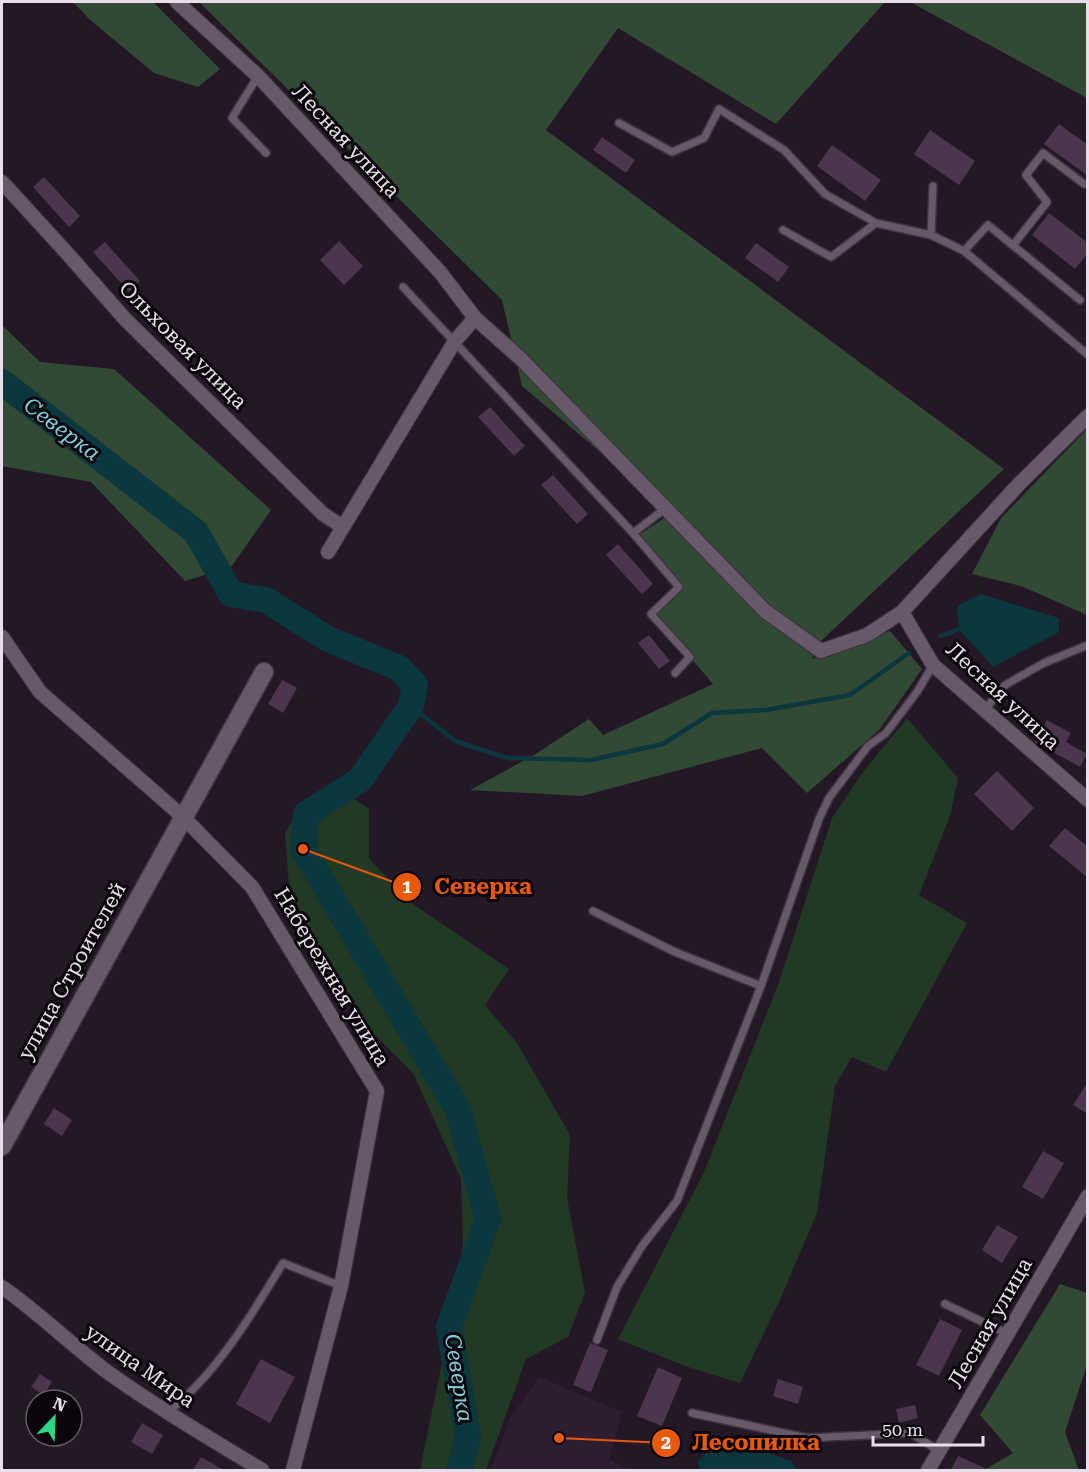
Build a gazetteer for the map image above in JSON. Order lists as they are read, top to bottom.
{
  "streets": {
    "street": [
      "Лесная улица",
      "Ольховая улица",
      "улица Строителей",
      "Набережная улица",
      "улица Мира"
    ]
  },
  "crossings": [
    ["улица Строителей", "Набережная улица"]
  ],
  "water": ["Северка"],
  "places": ["Северка", "Лесопилка"],
  "scale_bar": "50 m",
  "north": "top right"
}
